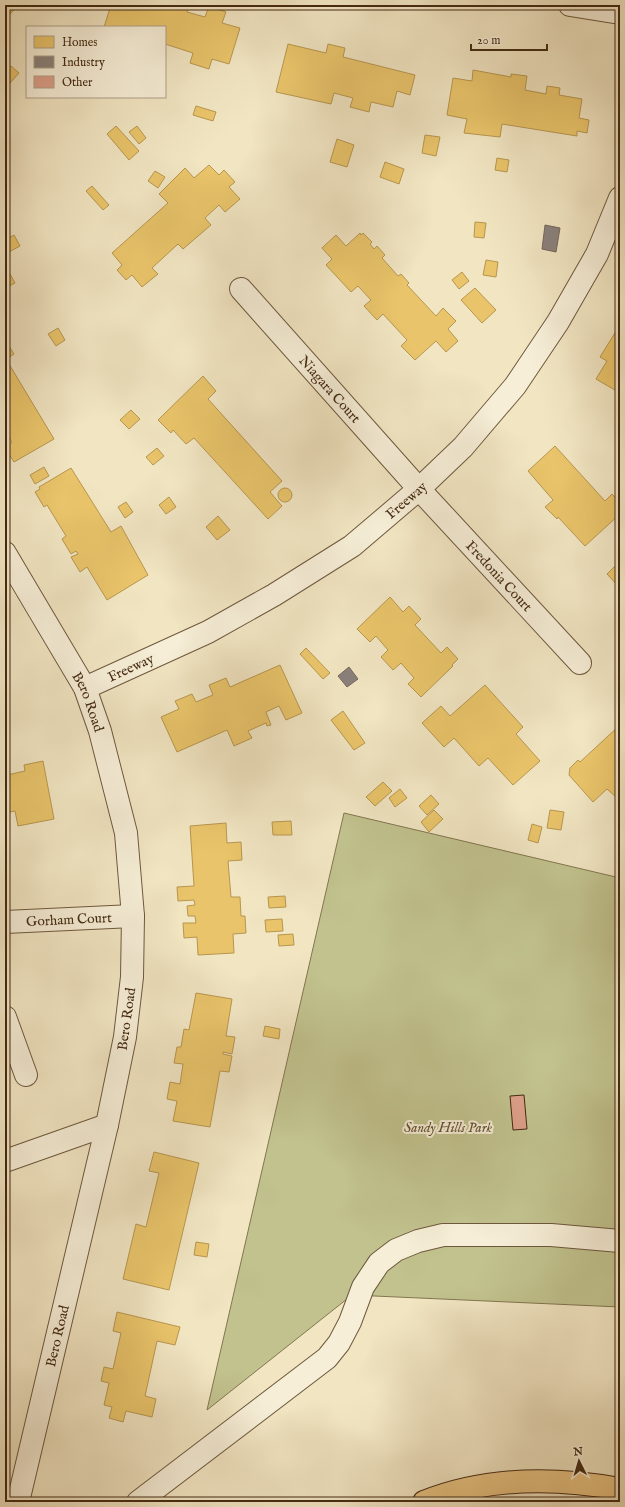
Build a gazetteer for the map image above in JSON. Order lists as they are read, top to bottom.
{
  "streets": {
    "street": [
      "Niagara Court",
      "Freeway",
      "Fredonia Court",
      "Bero Road",
      "Gorham Court"
    ]
  },
  "crossings": [
    ["Niagara Court", "Freeway"],
    ["Niagara Court", "Fredonia Court"],
    ["Freeway", "Fredonia Court"],
    ["Freeway", "Bero Road"],
    ["Bero Road", "Gorham Court"]
  ],
  "parks": ["Sandy Hills Park"],
  "legend": ["Homes", "Industry", "Other"],
  "scale_bar": "20 m",
  "north": "top"
}
